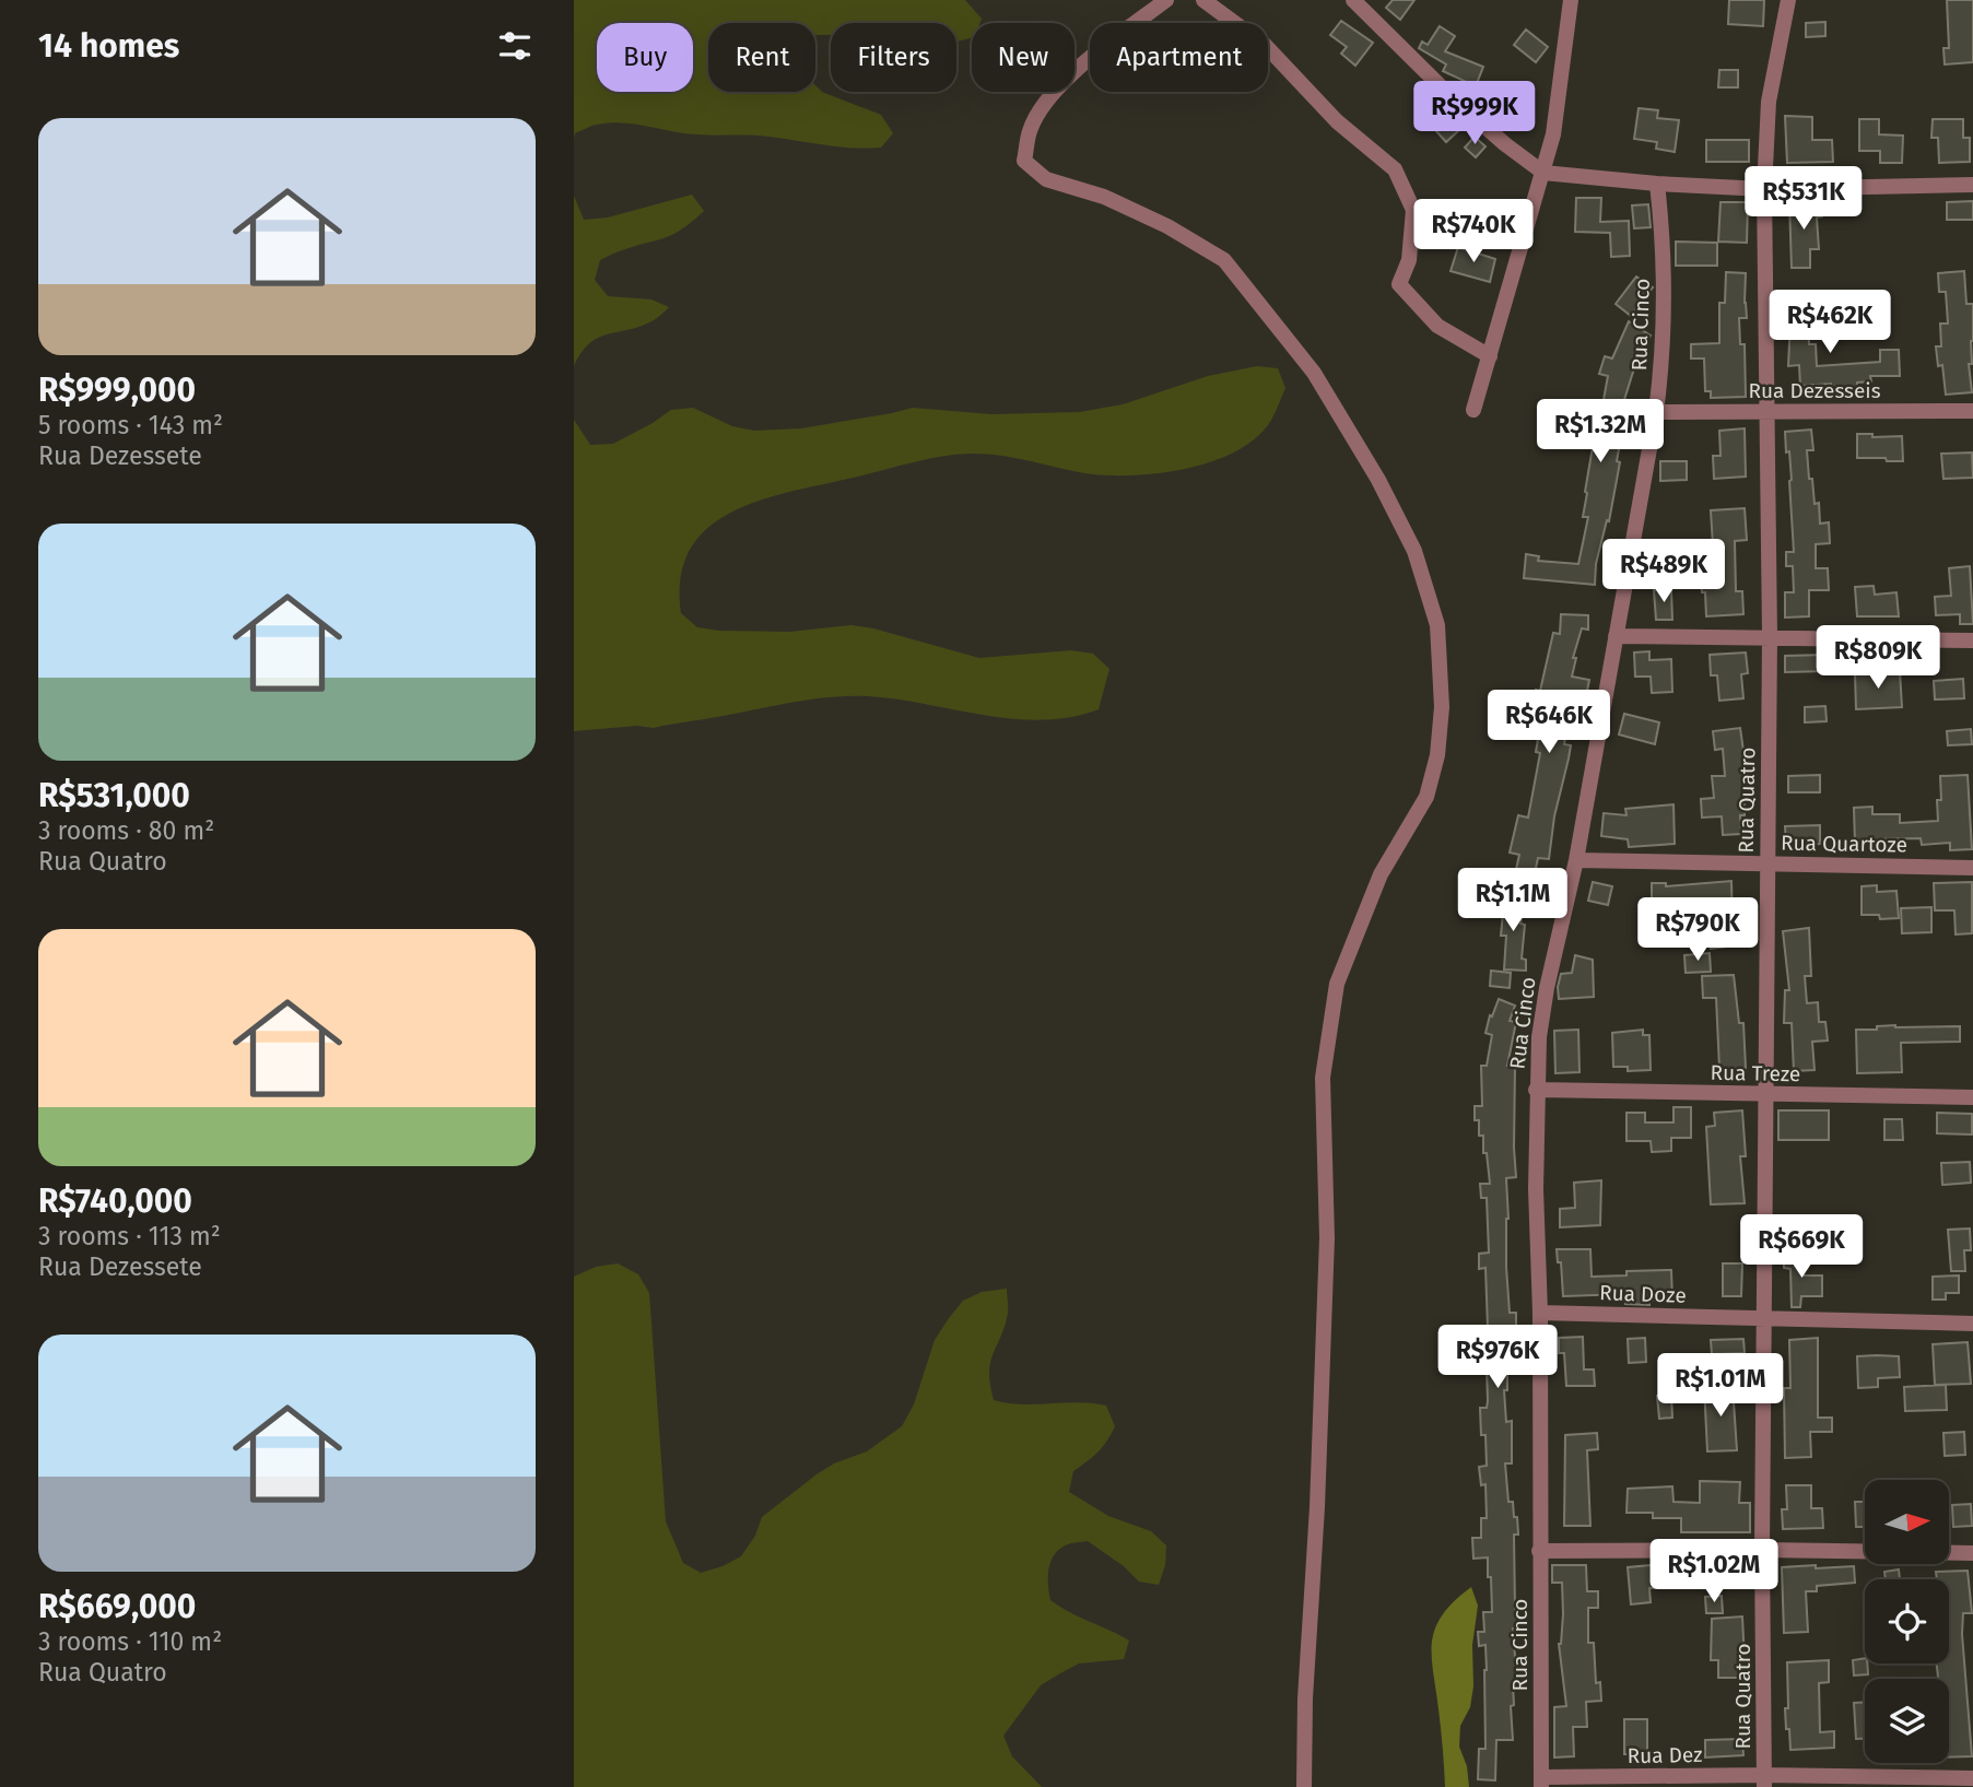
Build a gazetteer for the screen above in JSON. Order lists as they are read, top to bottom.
{
  "streets": {
    "street": [
      "Rua Cinco",
      "Rua Dezesseis",
      "Rua Quatro",
      "Rua Quartoze",
      "Rua Treze",
      "Rua Doze",
      "Rua Dez"
    ]
  },
  "crossings": [
    ["Rua Cinco", "Rua Dezesseis"],
    ["Rua Cinco", "Rua Quartoze"],
    ["Rua Cinco", "Rua Treze"],
    ["Rua Cinco", "Rua Doze"],
    ["Rua Cinco", "Rua Dez"],
    ["Rua Dezesseis", "Rua Quatro"],
    ["Rua Quatro", "Rua Quartoze"],
    ["Rua Quatro", "Rua Treze"],
    ["Rua Quatro", "Rua Doze"],
    ["Rua Quatro", "Rua Dez"]
  ],
  "north": "right",
  "page": {
    "heading": "14 homes",
    "chip": [
      "Buy",
      "Rent",
      "Filters",
      "New",
      "Apartment"
    ],
    "price": [
      "R$999K",
      "R$531K",
      "R$740K",
      "R$462K",
      "R$1.32M",
      "R$489K",
      "R$809K",
      "R$646K",
      "R$1.1M",
      "R$790K",
      "R$669K",
      "R$976K",
      "R$1.01M",
      "R$1.02M"
    ],
    "list": [
      {
        "name": "R$999,000",
        "note": "5 rooms · 143 m² · Rua Dezessete"
      },
      {
        "name": "R$531,000",
        "note": "3 rooms · 80 m² · Rua Quatro"
      },
      {
        "name": "R$740,000",
        "note": "3 rooms · 113 m² · Rua Dezessete"
      },
      {
        "name": "R$669,000",
        "note": "3 rooms · 110 m² · Rua Quatro"
      }
    ]
  }
}
